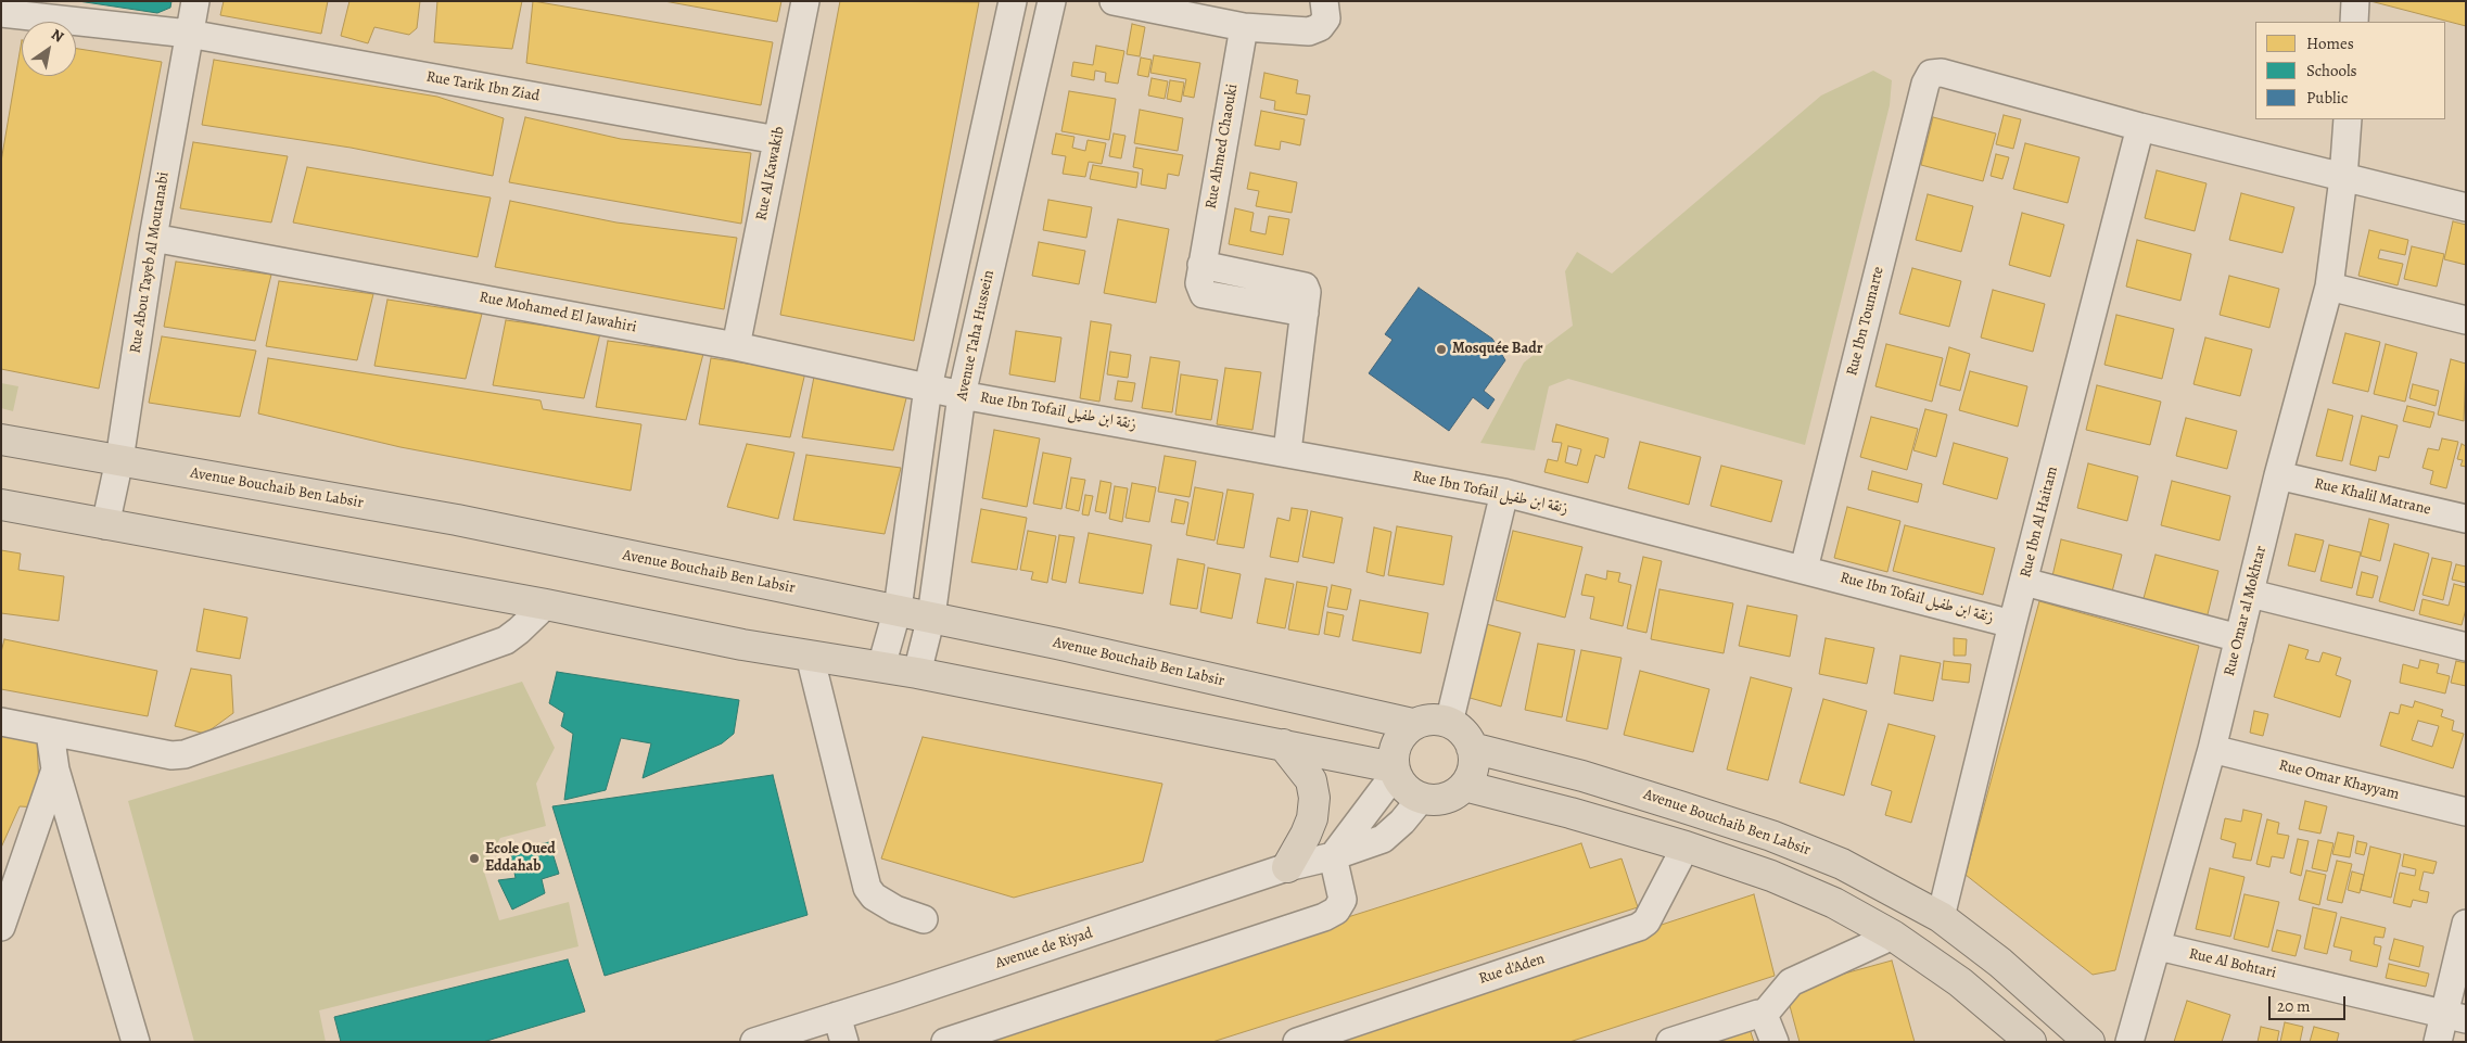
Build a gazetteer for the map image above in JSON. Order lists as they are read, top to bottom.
{
  "streets": {
    "main road": ["Avenue Bouchaib Ben Labsir"],
    "street": [
      "Rue Tarik Ibn Ziad",
      "Rue Ahmed Chaouki",
      "Rue Al Kawakib",
      "Rue Abou Tayeb Al Moutanabi",
      "Rue Mohamed El Jawahiri",
      "Rue Ibn Toumarte",
      "Avenue Taha Hussein",
      "Rue Ibn Tofail زنقة ابن طفيل",
      "Rue Khalil Matrane",
      "Rue Ibn Al Haitam",
      "Rue Omar al Mokhtar",
      "Rue Omar Khayyam",
      "Avenue de Riyad",
      "Rue Al Bohtari",
      "Rue d'Aden"
    ]
  },
  "crossings": [
    ["Rue Tarik Ibn Ziad", "Rue Al Kawakib"],
    ["Rue Tarik Ibn Ziad", "Rue Abou Tayeb Al Moutanabi"],
    ["Rue Ahmed Chaouki", "Rue Ibn Tofail زنقة ابن طفيل"],
    ["Rue Al Kawakib", "Rue Mohamed El Jawahiri"],
    ["Rue Abou Tayeb Al Moutanabi", "Rue Mohamed El Jawahiri"],
    ["Rue Abou Tayeb Al Moutanabi", "Avenue Bouchaib Ben Labsir"],
    ["Rue Mohamed El Jawahiri", "Avenue Taha Hussein"],
    ["Rue Mohamed El Jawahiri", "Rue Ibn Tofail زنقة ابن طفيل"],
    ["Rue Ibn Toumarte", "Rue Ibn Tofail زنقة ابن طفيل"],
    ["Rue Ibn Toumarte", "Rue Ibn Al Haitam"],
    ["Avenue Taha Hussein", "Rue Ibn Tofail زنقة ابن طفيل"],
    ["Avenue Taha Hussein", "Avenue Bouchaib Ben Labsir"],
    ["Rue Ibn Tofail زنقة ابن طفيل", "Rue Ibn Al Haitam"],
    ["Avenue Bouchaib Ben Labsir", "Rue Ibn Al Haitam"],
    ["Avenue Bouchaib Ben Labsir", "Avenue de Riyad"],
    ["Rue Khalil Matrane", "Rue Omar al Mokhtar"],
    ["Rue Omar al Mokhtar", "Rue Omar Khayyam"],
    ["Rue Omar al Mokhtar", "Rue Al Bohtari"]
  ],
  "places": ["Mosquée Badr", "Ecole Oued Eddahab"],
  "legend": ["Homes", "Schools", "Public"],
  "scale_bar": "20 m",
  "north": "top right"
}
